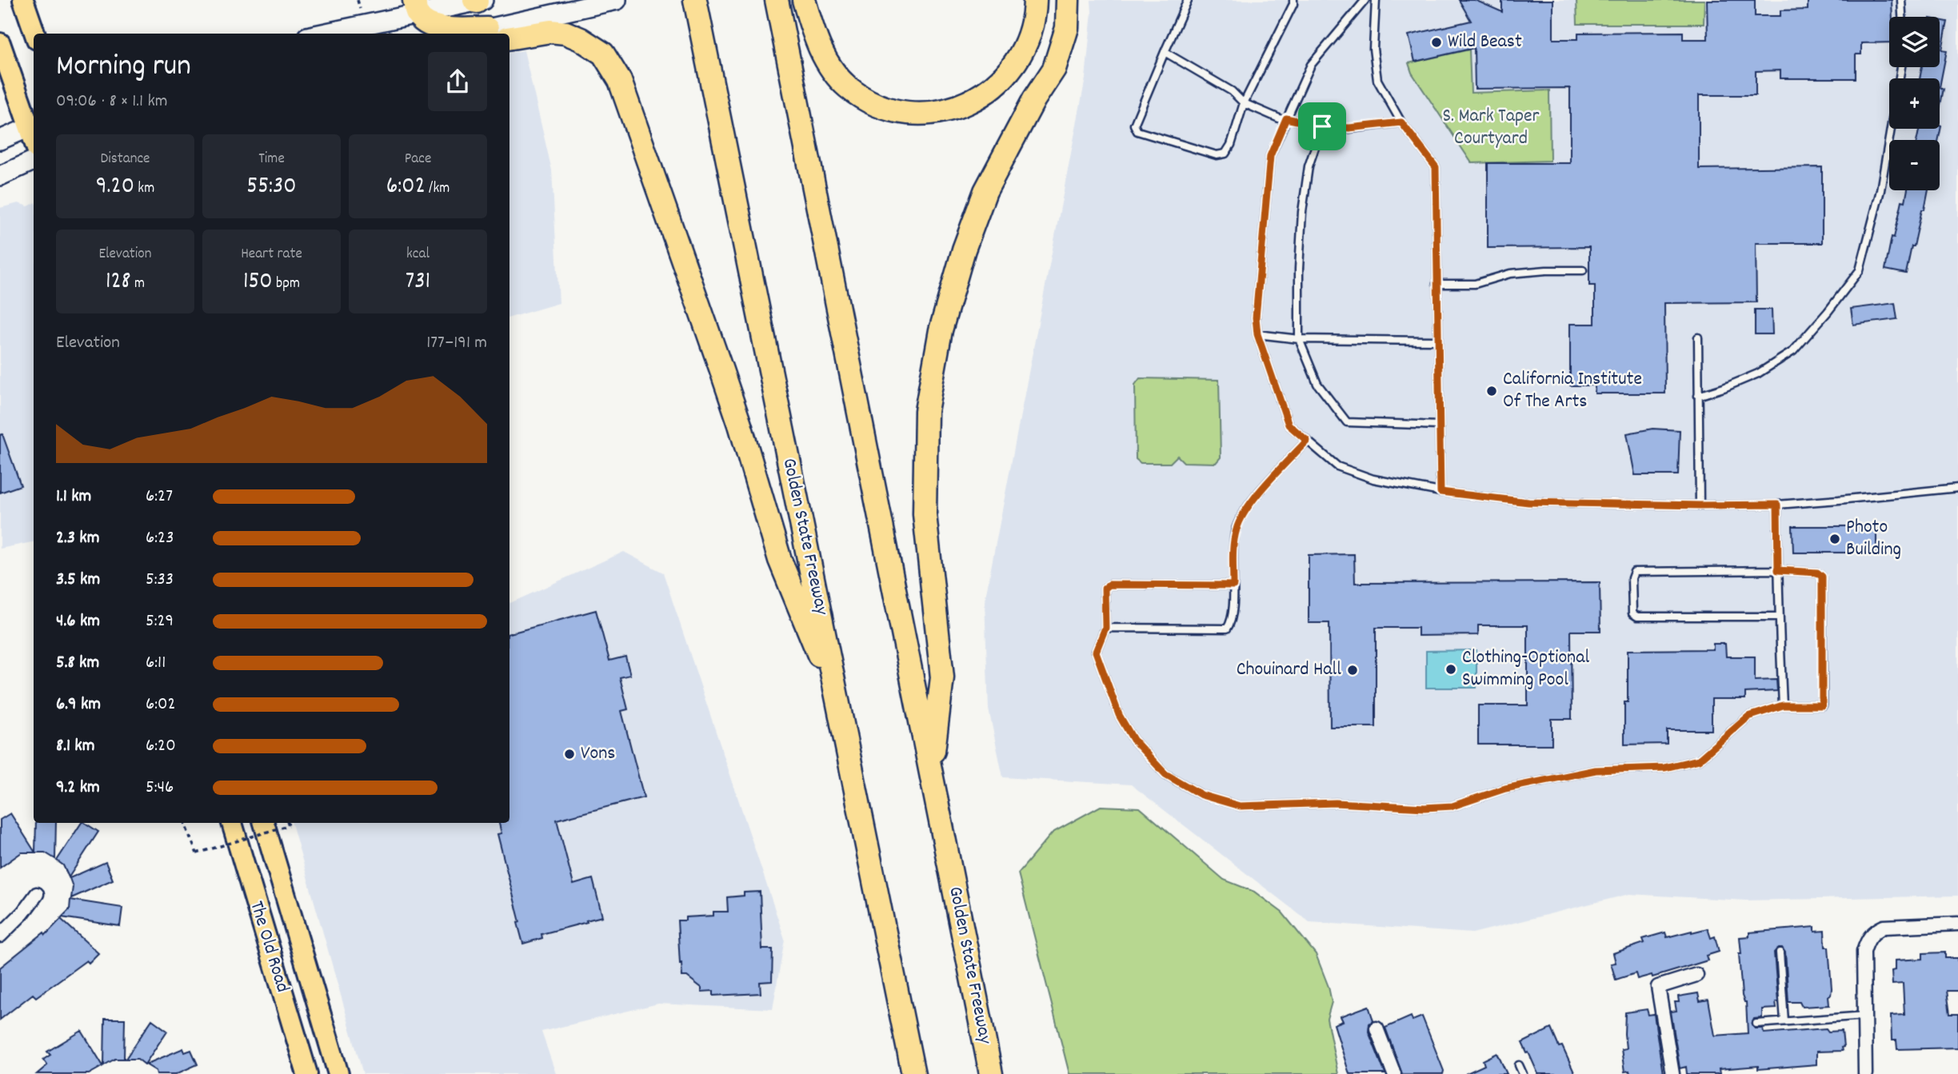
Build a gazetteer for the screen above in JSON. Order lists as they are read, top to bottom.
{
  "streets": {
    "highway": ["Golden State Freeway"],
    "main road": ["The Old Road"]
  },
  "parks": ["S. Mark Taper Courtyard"],
  "places": [
    "Wild Beast",
    "California Institute Of The Arts",
    "Photo Building",
    "Clothing-Optional Swimming Pool",
    "Chouinard Hall",
    "Vons"
  ],
  "page": {
    "map_buttons": ["+", "−"],
    "heading": ["Morning run", "09:06 · 8 × 1.1 km"],
    "stats": [
      ["Distance", "9.20 km"],
      ["Time", "55:30"],
      ["Pace", "6:02 /km"],
      ["Elevation", "128 m"],
      ["Heart rate", "150 bpm"],
      ["kcal", "731"]
    ],
    "chart": ["Elevation", "177–191 m"],
    "list": [
      {
        "name": "1.1 km",
        "note": "6:27"
      },
      {
        "name": "2.3 km",
        "note": "6:23"
      },
      {
        "name": "3.5 km",
        "note": "5:33"
      },
      {
        "name": "4.6 km",
        "note": "5:29"
      },
      {
        "name": "5.8 km",
        "note": "6:11"
      },
      {
        "name": "6.9 km",
        "note": "6:02"
      },
      {
        "name": "8.1 km",
        "note": "6:20"
      },
      {
        "name": "9.2 km",
        "note": "5:46"
      }
    ]
  }
}
